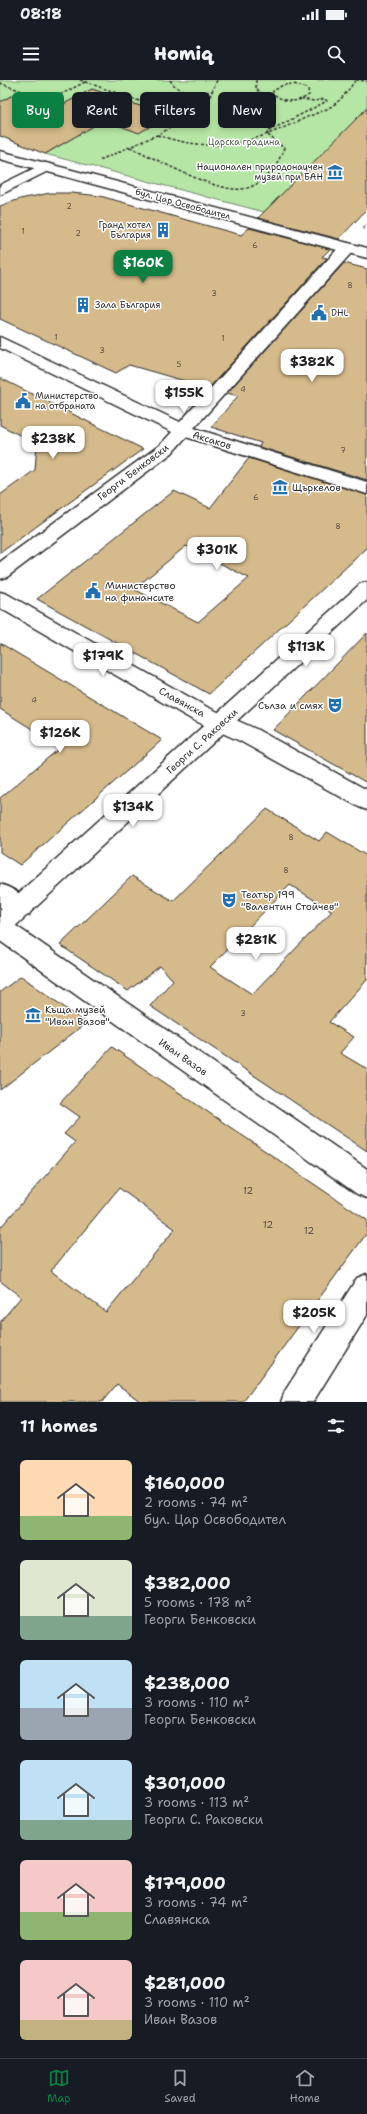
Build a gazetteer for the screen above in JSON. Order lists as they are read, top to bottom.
{
  "streets": {
    "street": [
      "бул. Цар Освободител",
      "Аксаков",
      "Георги Бенковски",
      "Славянска",
      "Георги С. Раковски",
      "Иван Вазов"
    ]
  },
  "crossings": [
    ["бул. Цар Освободител", "Георги Бенковски"],
    ["Аксаков", "Георги Бенковски"],
    ["Славянска", "Георги С. Раковски"],
    ["Георги С. Раковски", "Иван Вазов"]
  ],
  "parks": ["Царска градина"],
  "places": {
    "museum": ["Национален природонаучен музей при БАН", "Щъркелов", "Къща музей \"Иван Вазов\""],
    "building": ["Гранд хотел България", "Зала България"],
    "public building": ["DHL", "Министерство на отбраната", "Министерство на финансите"],
    "theatre": ["Сълза и смях", "Театър 199 \"Валентин Стойчев\""]
  },
  "house_numbers": [
    "2",
    "1",
    "2",
    "6",
    "8",
    "3",
    "1",
    "1",
    "3",
    "5",
    "4",
    "7",
    "6",
    "8",
    "4",
    "8",
    "8",
    "3",
    "12",
    "12",
    "12"
  ],
  "page": {
    "status": "08:18",
    "header": "Homiq",
    "chip": [
      "Buy",
      "Rent",
      "Filters",
      "New"
    ],
    "price": [
      "$160K",
      "$382K",
      "$155K",
      "$238K",
      "$301K",
      "$113K",
      "$179K",
      "$126K",
      "$134K",
      "$281K",
      "$205K"
    ],
    "heading": "11 homes",
    "list": [
      {
        "name": "$160,000",
        "note": "2 rooms · 74 m² · бул. Цар Освободител"
      },
      {
        "name": "$382,000",
        "note": "5 rooms · 178 m² · Георги Бенковски"
      },
      {
        "name": "$238,000",
        "note": "3 rooms · 110 m² · Георги Бенковски"
      },
      {
        "name": "$301,000",
        "note": "3 rooms · 113 m² · Георги С. Раковски"
      },
      {
        "name": "$179,000",
        "note": "3 rooms · 74 m² · Славянска"
      },
      {
        "name": "$281,000",
        "note": "3 rooms · 110 m² · Иван Вазов"
      }
    ],
    "tabs": ["Map", "Saved", "Home"]
  }
}
